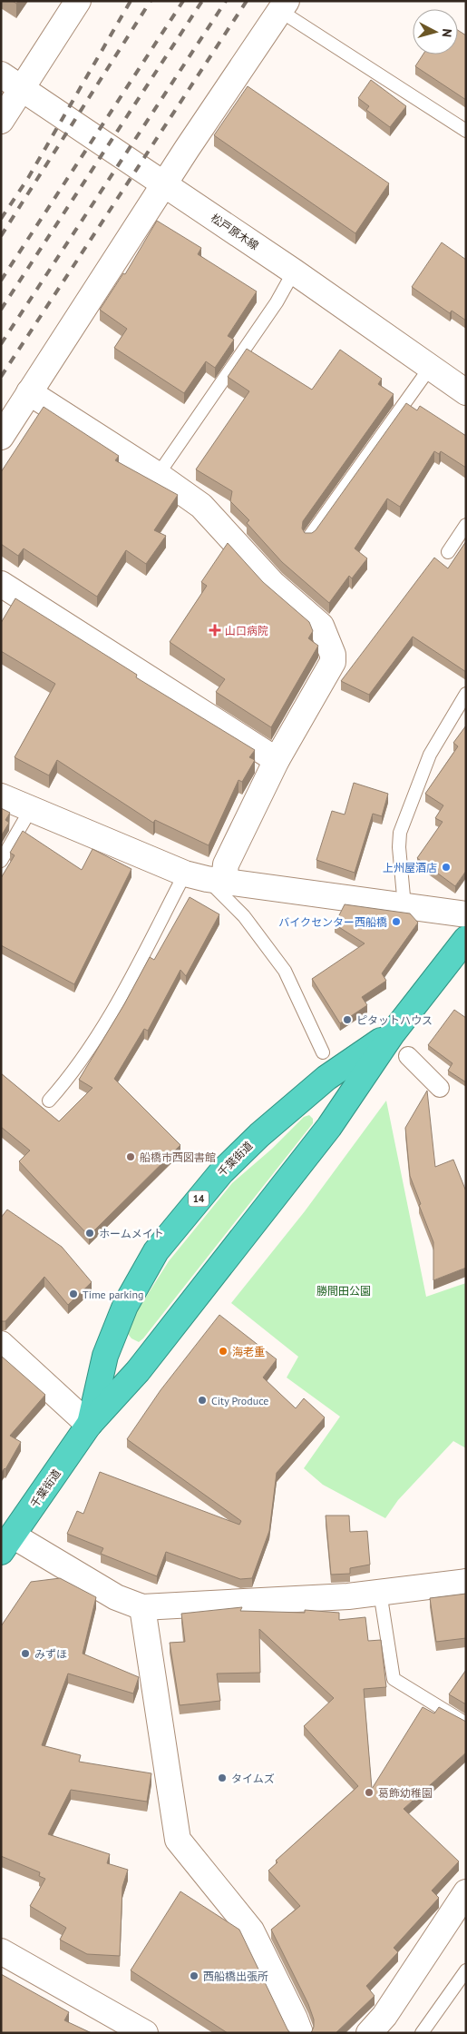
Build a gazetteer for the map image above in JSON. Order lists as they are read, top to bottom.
{
  "streets": {
    "highway": ["千葉街道", "14"],
    "street": ["松戸原木線"]
  },
  "parks": ["勝間田公園"],
  "places": {
    "health": ["山口病院"],
    "other": [
      "上州屋酒店",
      "バイクセンター西船橋",
      "ピタットハウス",
      "船橋市西図書館",
      "ホームメイト",
      "Time parking",
      "海老重",
      "City Produce",
      "みずほ",
      "タイムズ",
      "葛飾幼稚園",
      "西船橋出張所"
    ]
  },
  "north": "right"
}
